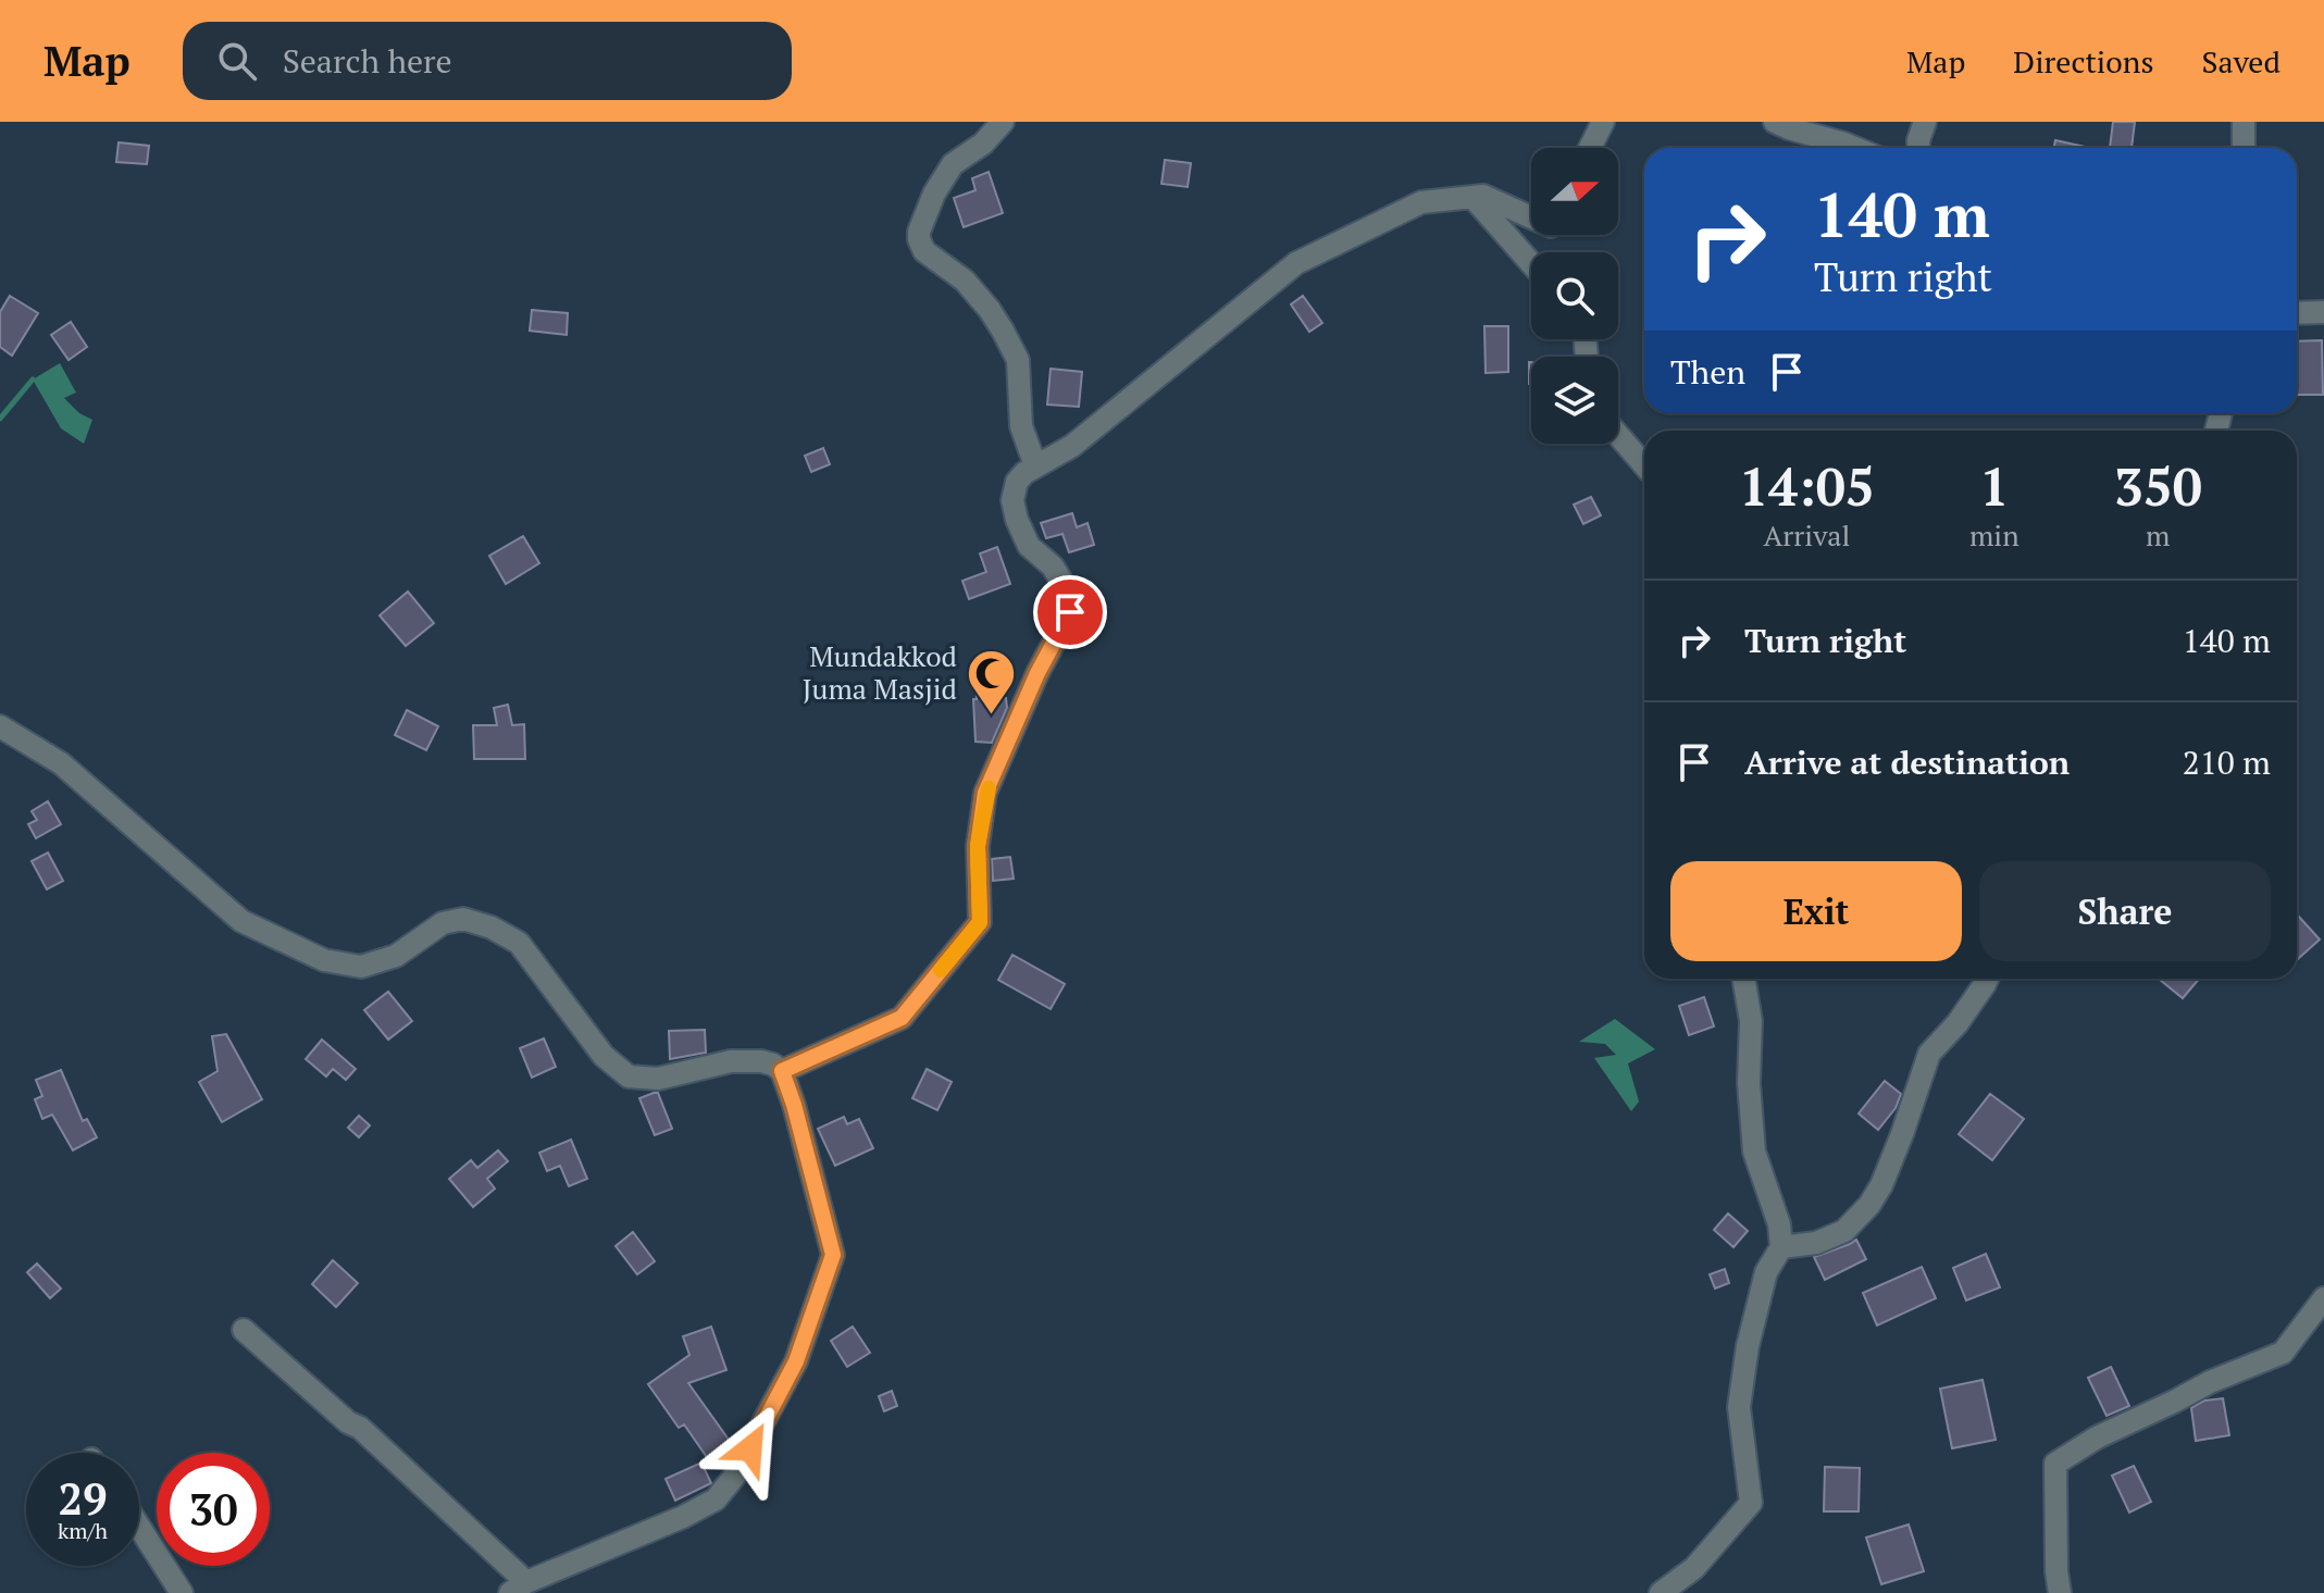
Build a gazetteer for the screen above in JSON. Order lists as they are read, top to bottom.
{
  "places": {
    "mosque": ["Mundakkod Juma Masjid"]
  },
  "north": "right",
  "page": {
    "header": "Map",
    "search": "Search here",
    "nav": ["Map", "Directions", "Saved"],
    "turn": ["140 m", "Turn right"],
    "then": "Then",
    "eta": [
      "14:05",
      "Arrival",
      "1",
      "min",
      "350",
      "m"
    ],
    "list": [
      {
        "name": "Turn right",
        "value": "140 m"
      },
      {
        "name": "Arrive at destination",
        "value": "210 m"
      }
    ],
    "buttons": ["Exit", "Share"],
    "speed": "29 km/h",
    "limit": "30"
  }
}
